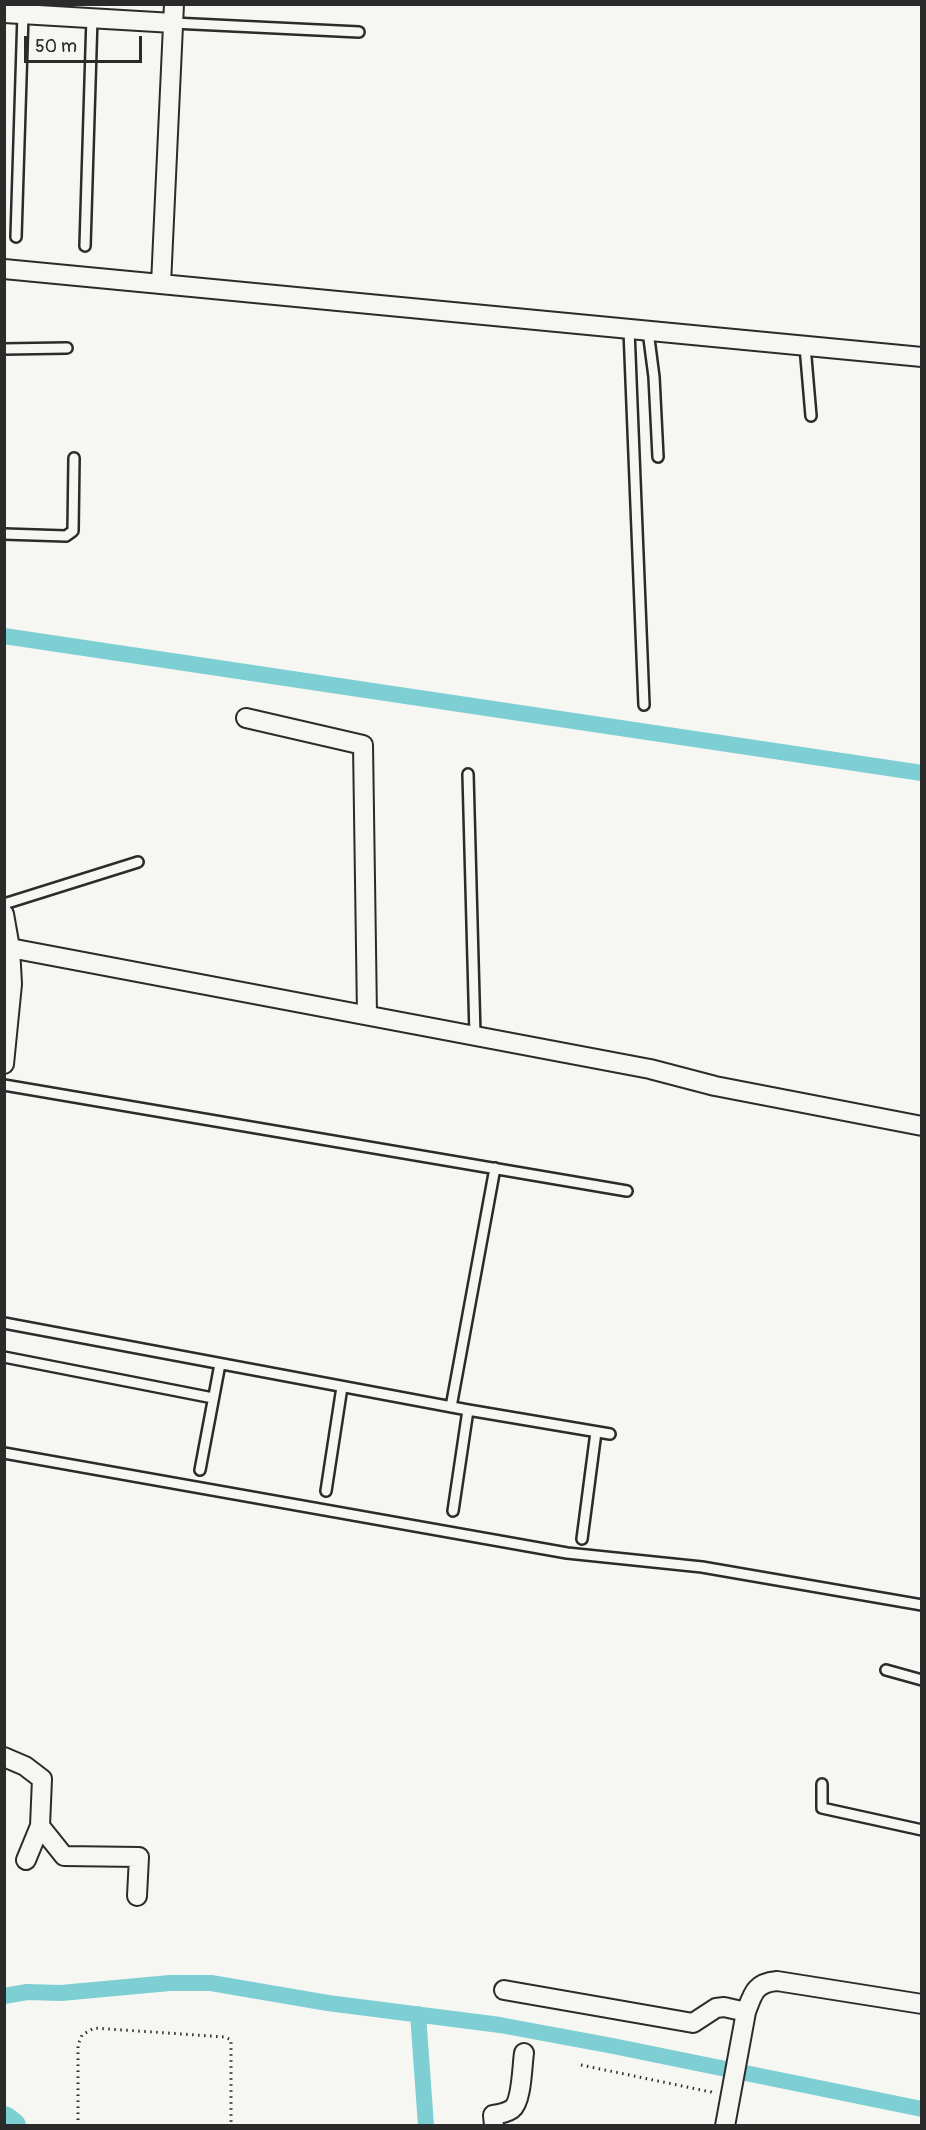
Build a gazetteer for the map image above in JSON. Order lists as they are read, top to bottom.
{
  "scale_bar": "50 m"
}
